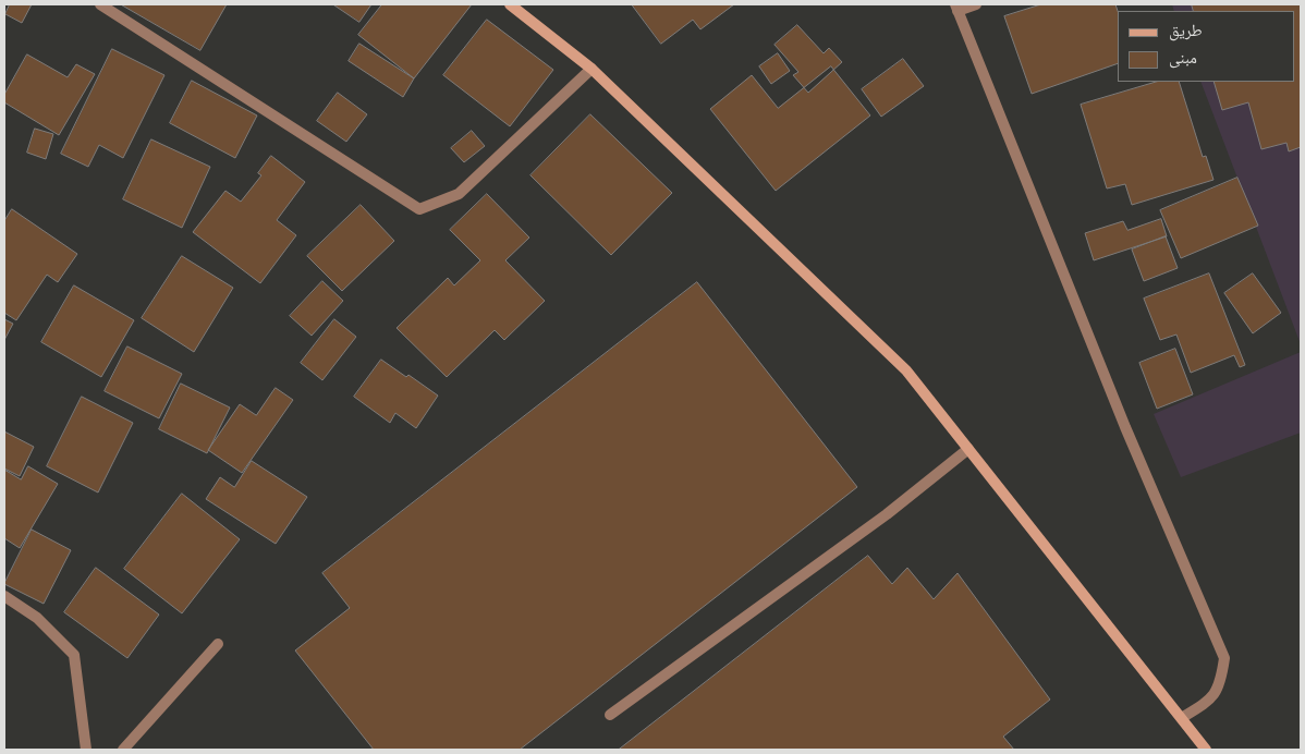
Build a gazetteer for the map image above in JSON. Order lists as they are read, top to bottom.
{
  "legend": ["طريق", "مبنى"]
}
